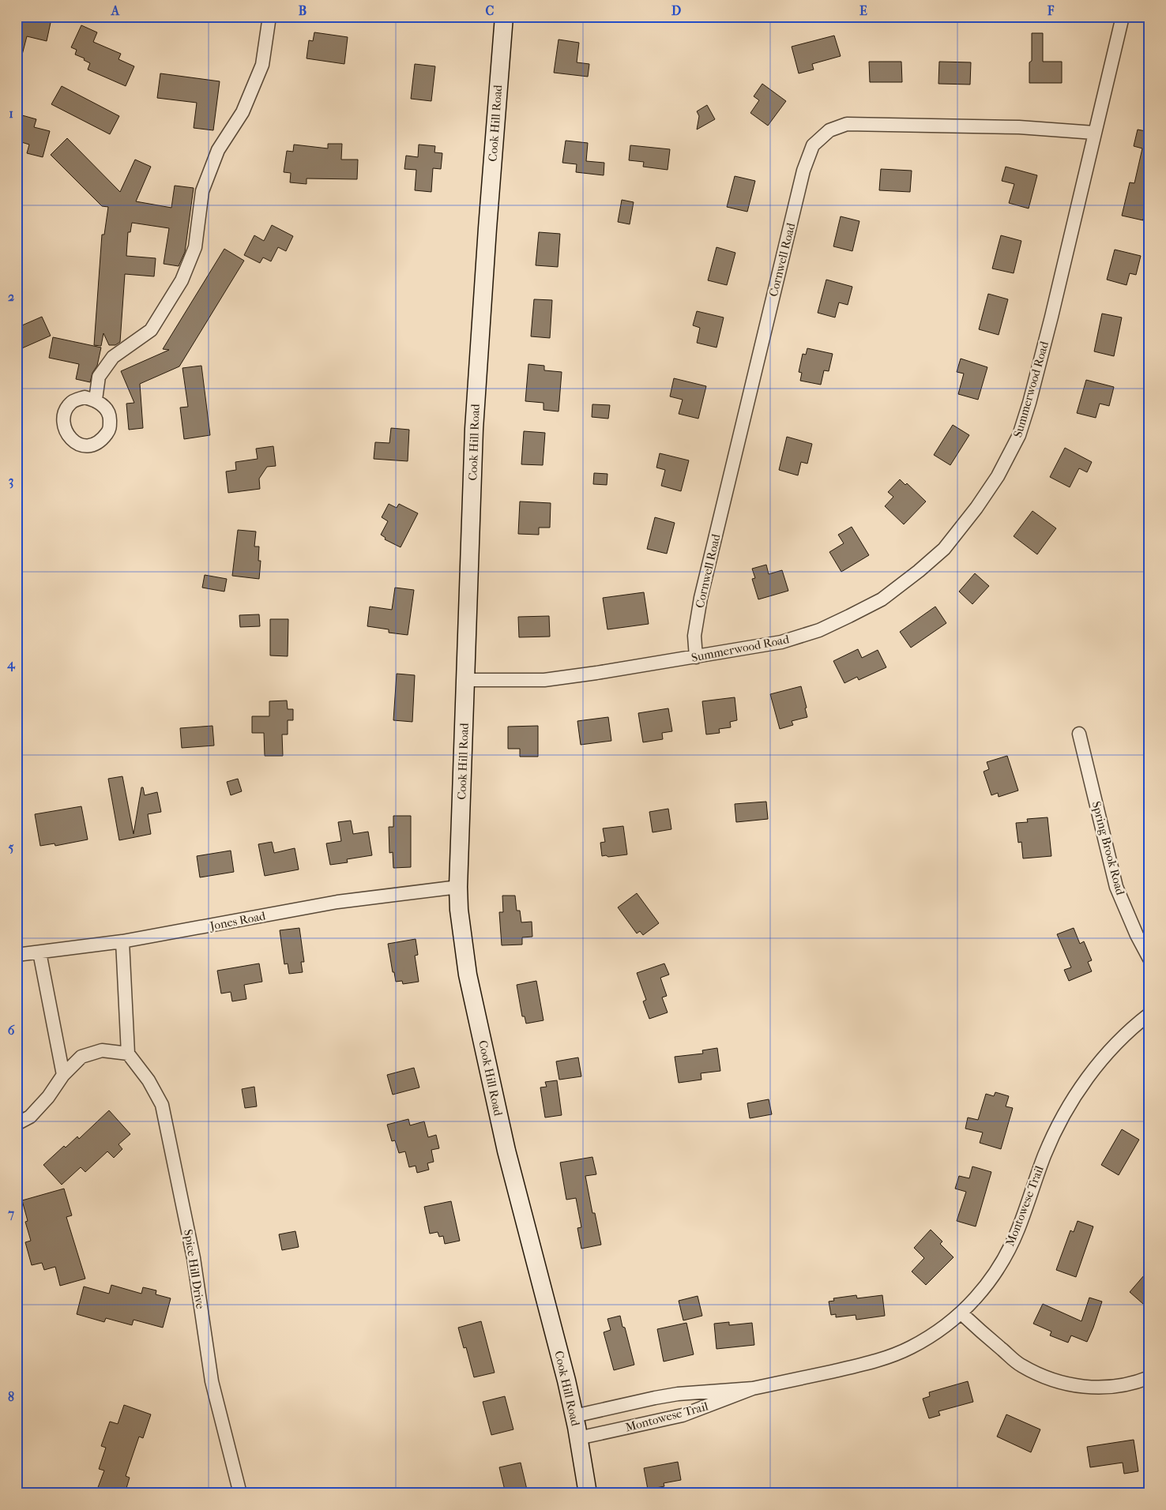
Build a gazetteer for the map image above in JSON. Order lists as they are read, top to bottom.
{
  "streets": {
    "street": [
      "Cook Hill Road",
      "Cornwell Road",
      "Summerwood Road",
      "Spring Brook Road",
      "Jones Road",
      "Montowese Trail",
      "Spice Hill Drive"
    ]
  },
  "crossings": [
    ["Cook Hill Road", "Summerwood Road"],
    ["Cook Hill Road", "Jones Road"],
    ["Cook Hill Road", "Montowese Trail"],
    ["Cornwell Road", "Summerwood Road"]
  ],
  "grid": {
    "columns": [
      "A",
      "B",
      "C",
      "D",
      "E",
      "F"
    ],
    "rows": [
      "1",
      "2",
      "3",
      "4",
      "5",
      "6",
      "7",
      "8"
    ]
  }
}
